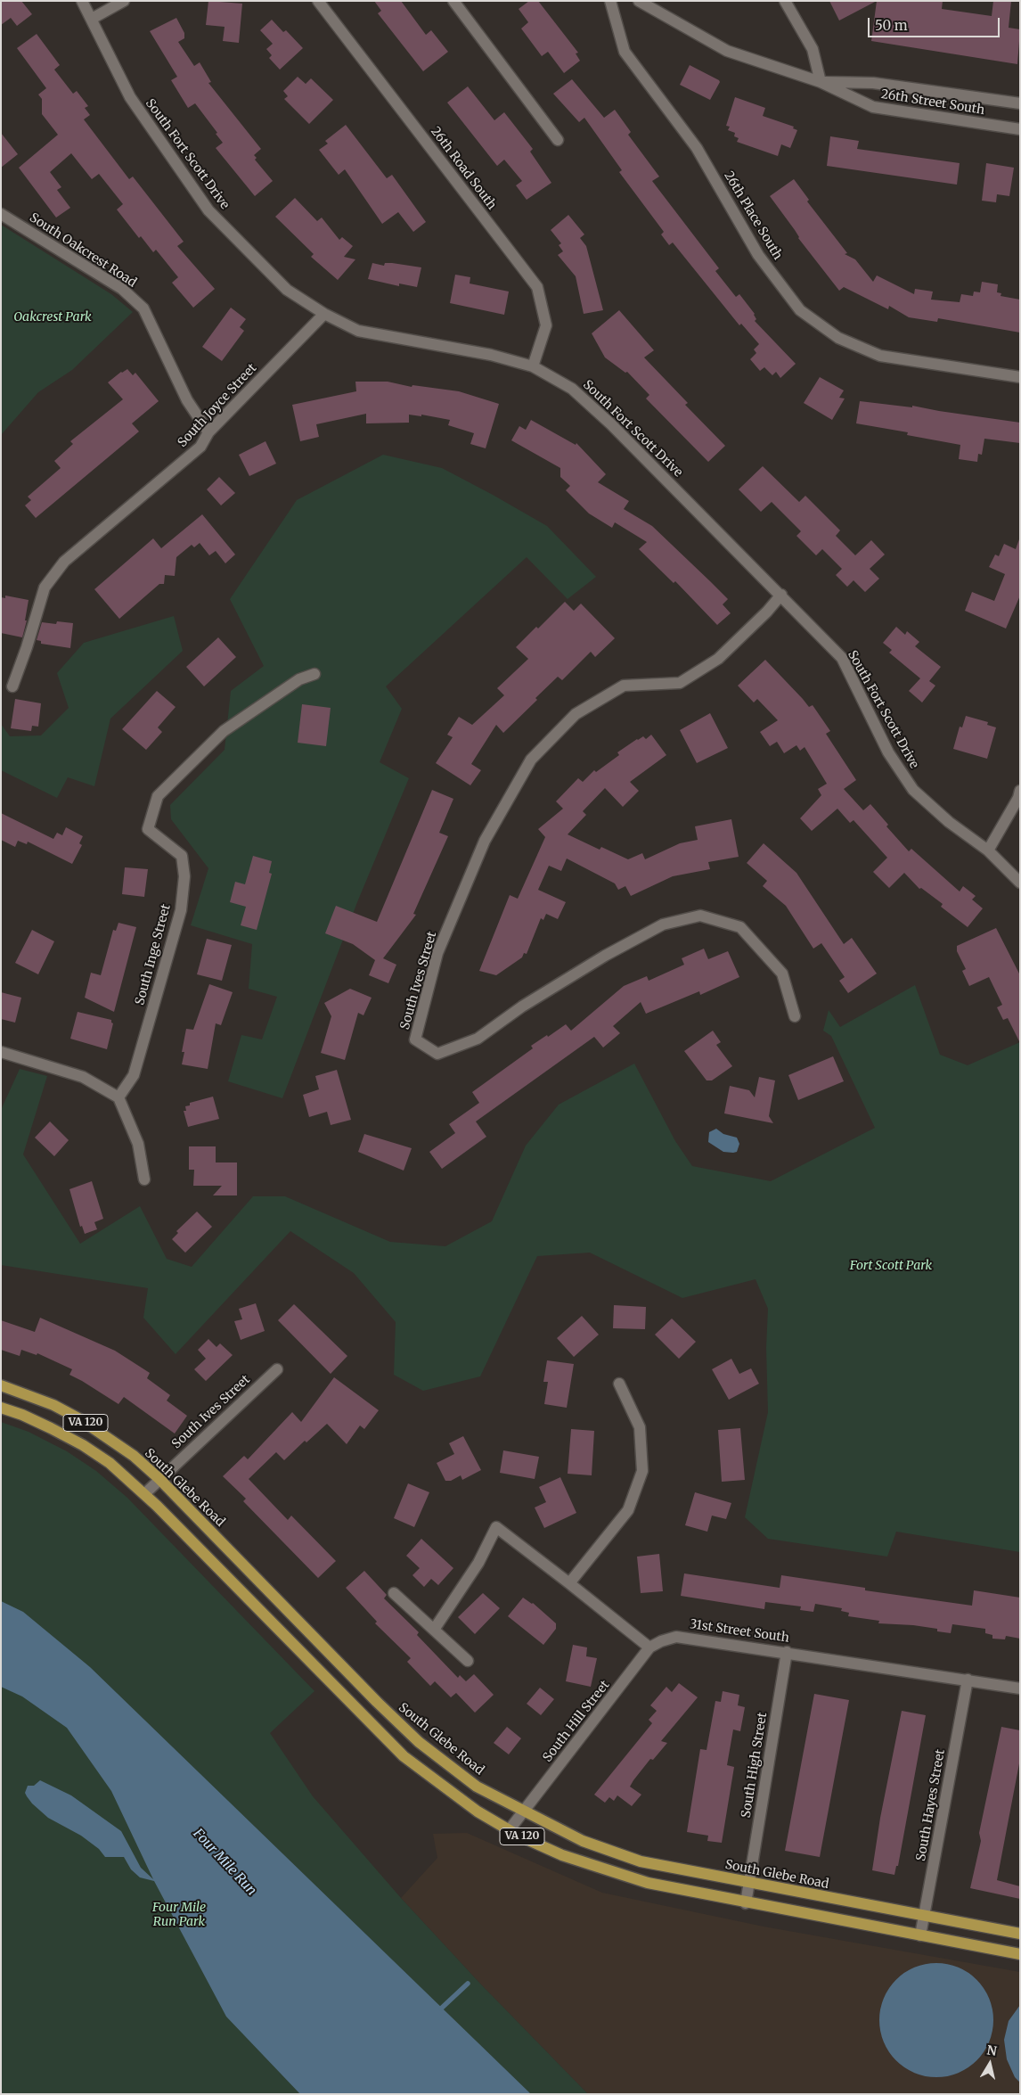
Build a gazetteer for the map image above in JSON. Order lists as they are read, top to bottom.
{
  "streets": {
    "main road": ["VA 120", "South Glebe Road"],
    "street": [
      "26th Street South",
      "South Fort Scott Drive",
      "26th Road South",
      "26th Place South",
      "South Oakcrest Road",
      "South Joyce Street",
      "South Inge Street",
      "South Ives Street",
      "31st Street South",
      "South Hill Street",
      "South High Street",
      "South Hayes Street"
    ]
  },
  "crossings": [
    ["South Fort Scott Drive", "26th Road South"],
    ["South Fort Scott Drive", "South Joyce Street"],
    ["South Fort Scott Drive", "South Ives Street"],
    ["South Oakcrest Road", "South Joyce Street"],
    ["South Ives Street", "VA 120"],
    ["South Ives Street", "South Glebe Road"],
    ["VA 120", "South Hill Street"],
    ["VA 120", "South High Street"],
    ["VA 120", "South Hayes Street"],
    ["South Glebe Road", "South Hill Street"],
    ["South Glebe Road", "South High Street"],
    ["South Glebe Road", "South Hayes Street"],
    ["31st Street South", "South Hill Street"],
    ["31st Street South", "South High Street"],
    ["31st Street South", "South Hayes Street"]
  ],
  "water": ["Four Mile Run"],
  "parks": ["Oakcrest Park", "Fort Scott Park", "Four Mile Run Park"],
  "scale_bar": "50 m",
  "north": "top"
}
